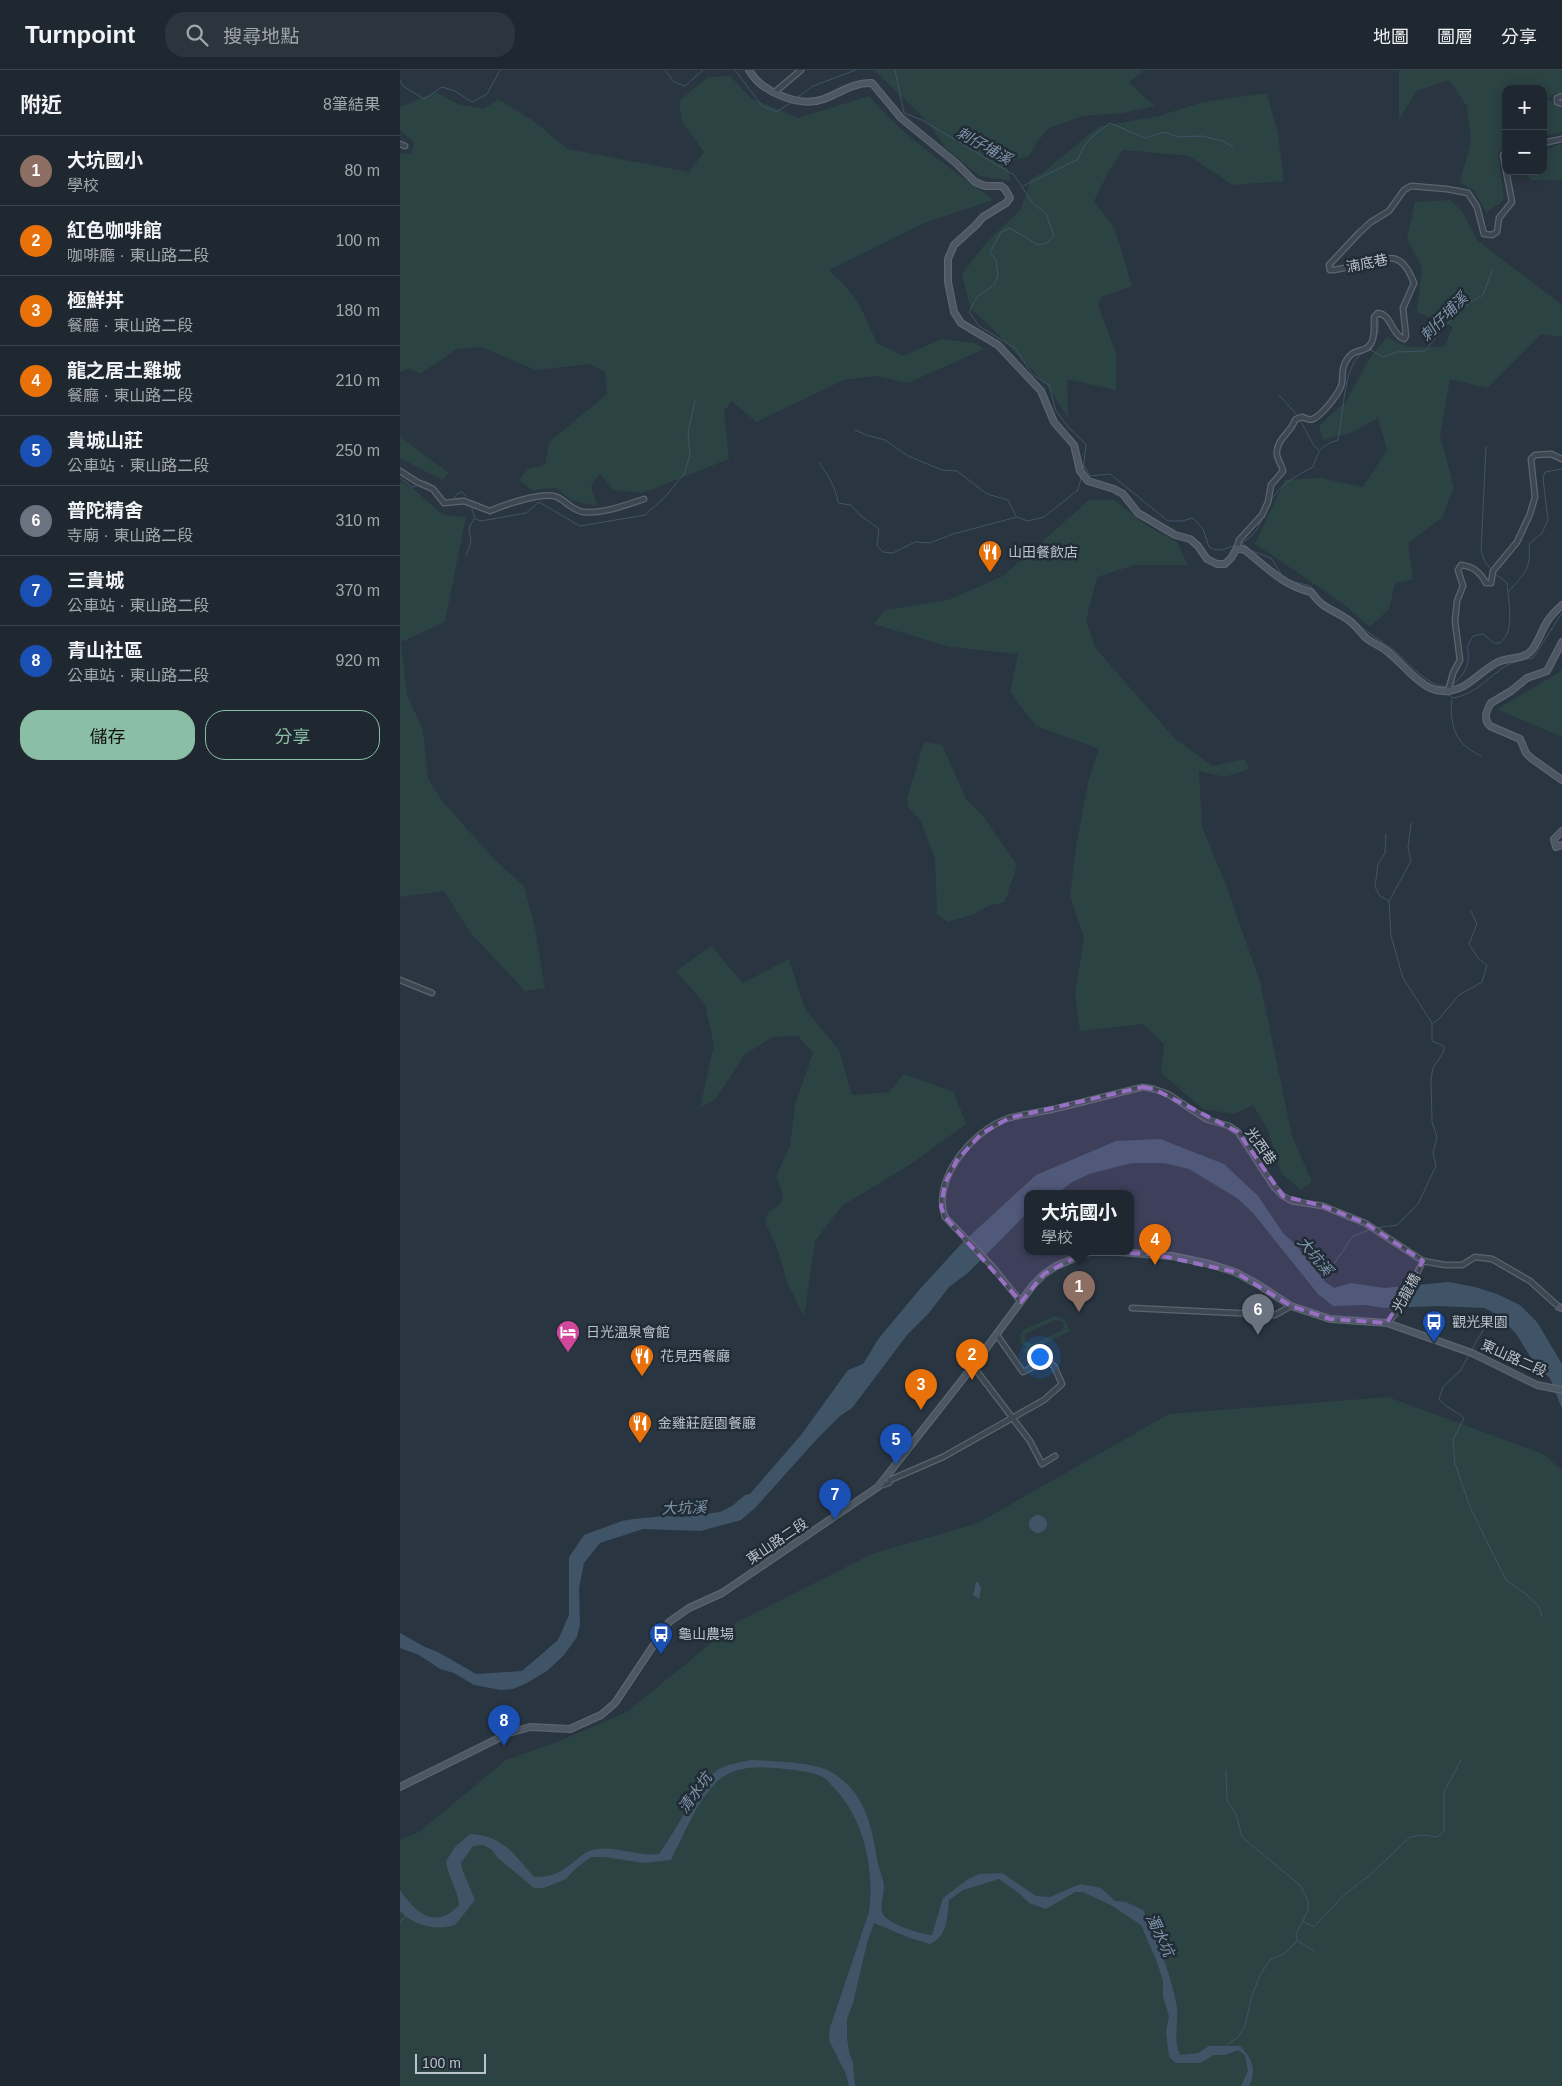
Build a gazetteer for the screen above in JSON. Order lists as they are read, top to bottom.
{
  "streets": {
    "street": [
      "湳底巷",
      "光西巷",
      "光龍橋",
      "東山路二段"
    ]
  },
  "crossings": [
    ["光西巷", "光龍橋"],
    ["光西巷", "東山路二段"],
    ["光龍橋", "東山路二段"]
  ],
  "water": [
    "刺仔埔溪",
    "大坑溪",
    "清水坑",
    "濁水坑"
  ],
  "places": {
    "restaurant": ["山田餐飲店", "花見西餐廳", "金雞莊庭園餐廳"],
    "bus stop": ["觀光果園", "龜山農場"],
    "hotel": ["日光溫泉會館"]
  },
  "scale_bar": "100 m",
  "page": {
    "header": "Turnpoint",
    "search": "搜尋地點",
    "nav": ["地圖", "圖層", "分享"],
    "heading": ["附近", "8筆結果"],
    "map_buttons": ["+", "−"],
    "list": [
      {
        "mark": "1",
        "name": "大坑國小",
        "note": "學校",
        "value": "80 m"
      },
      {
        "mark": "2",
        "name": "紅色咖啡館",
        "note": "咖啡廳 · 東山路二段",
        "value": "100 m"
      },
      {
        "mark": "3",
        "name": "極鮮丼",
        "note": "餐廳 · 東山路二段",
        "value": "180 m"
      },
      {
        "mark": "4",
        "name": "龍之居土雞城",
        "note": "餐廳 · 東山路二段",
        "value": "210 m"
      },
      {
        "mark": "5",
        "name": "貴城山莊",
        "note": "公車站 · 東山路二段",
        "value": "250 m"
      },
      {
        "mark": "6",
        "name": "普陀精舍",
        "note": "寺廟 · 東山路二段",
        "value": "310 m"
      },
      {
        "mark": "7",
        "name": "三貴城",
        "note": "公車站 · 東山路二段",
        "value": "370 m"
      },
      {
        "mark": "8",
        "name": "青山社區",
        "note": "公車站 · 東山路二段",
        "value": "920 m"
      }
    ],
    "buttons": ["儲存", "分享"],
    "popup": ["大坑國小", "學校"],
    "pins": [
      "4",
      "1",
      "6",
      "2",
      "3",
      "5",
      "7",
      "8"
    ],
    "scale": "100 m"
  }
}
